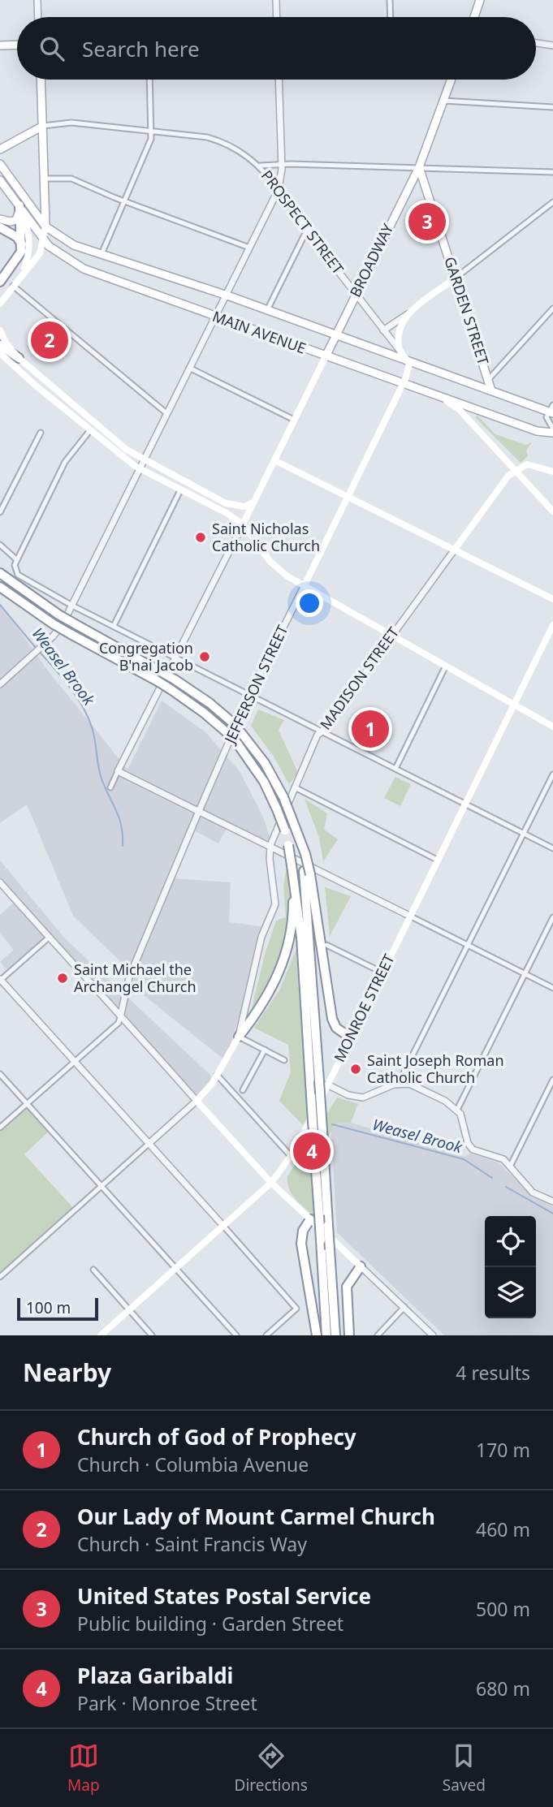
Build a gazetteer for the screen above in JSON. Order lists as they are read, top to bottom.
{
  "streets": {
    "main road": [
      "PROSPECT STREET",
      "BROADWAY",
      "GARDEN STREET",
      "MAIN AVENUE",
      "MADISON STREET",
      "JEFFERSON STREET",
      "MONROE STREET"
    ]
  },
  "crossings": [
    ["PROSPECT STREET", "BROADWAY"],
    ["PROSPECT STREET", "MAIN AVENUE"],
    ["PROSPECT STREET", "JEFFERSON STREET"],
    ["BROADWAY", "GARDEN STREET"],
    ["BROADWAY", "MAIN AVENUE"],
    ["GARDEN STREET", "MAIN AVENUE"],
    ["MAIN AVENUE", "JEFFERSON STREET"]
  ],
  "water": ["Weasel Brook"],
  "places": [
    "Saint Nicholas Catholic Church",
    "Congregation B'nai Jacob",
    "Saint Michael the Archangel Church",
    "Saint Joseph Roman Catholic Church"
  ],
  "scale_bar": "100 m",
  "page": {
    "search": "Search here",
    "pins": [
      "3",
      "2",
      "1",
      "4"
    ],
    "scale": "100 m",
    "heading": ["Nearby", "4 results"],
    "list": [
      {
        "mark": "1",
        "name": "Church of God of Prophecy",
        "note": "Church · Columbia Avenue",
        "value": "170 m"
      },
      {
        "mark": "2",
        "name": "Our Lady of Mount Carmel Church",
        "note": "Church · Saint Francis Way",
        "value": "460 m"
      },
      {
        "mark": "3",
        "name": "United States Postal Service",
        "note": "Public building · Garden Street",
        "value": "500 m"
      },
      {
        "mark": "4",
        "name": "Plaza Garibaldi",
        "note": "Park · Monroe Street",
        "value": "680 m"
      }
    ],
    "nav": ["Map", "Directions", "Saved"]
  }
}
